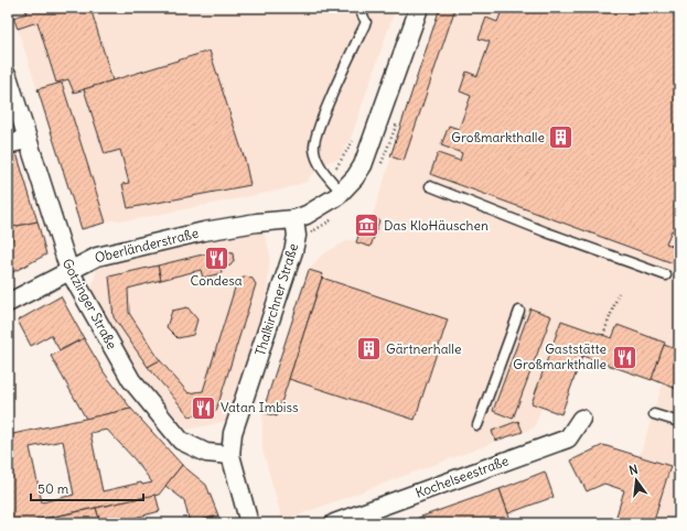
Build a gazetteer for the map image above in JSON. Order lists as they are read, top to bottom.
{
  "streets": {
    "street": [
      "Oberländerstraße",
      "Thalkirchner Straße",
      "Gotzinger Straße",
      "Kochelseestraße"
    ]
  },
  "crossings": [
    ["Oberländerstraße", "Thalkirchner Straße"],
    ["Oberländerstraße", "Gotzinger Straße"],
    ["Thalkirchner Straße", "Gotzinger Straße"]
  ],
  "places": {
    "building": ["Großmarkthalle", "Gärtnerhalle"],
    "museum": ["Das KloHäuschen"],
    "restaurant": ["Condesa", "Gaststätte Großmarkthalle", "Vatan Imbiss"]
  },
  "scale_bar": "50 m",
  "north": "top"
}
